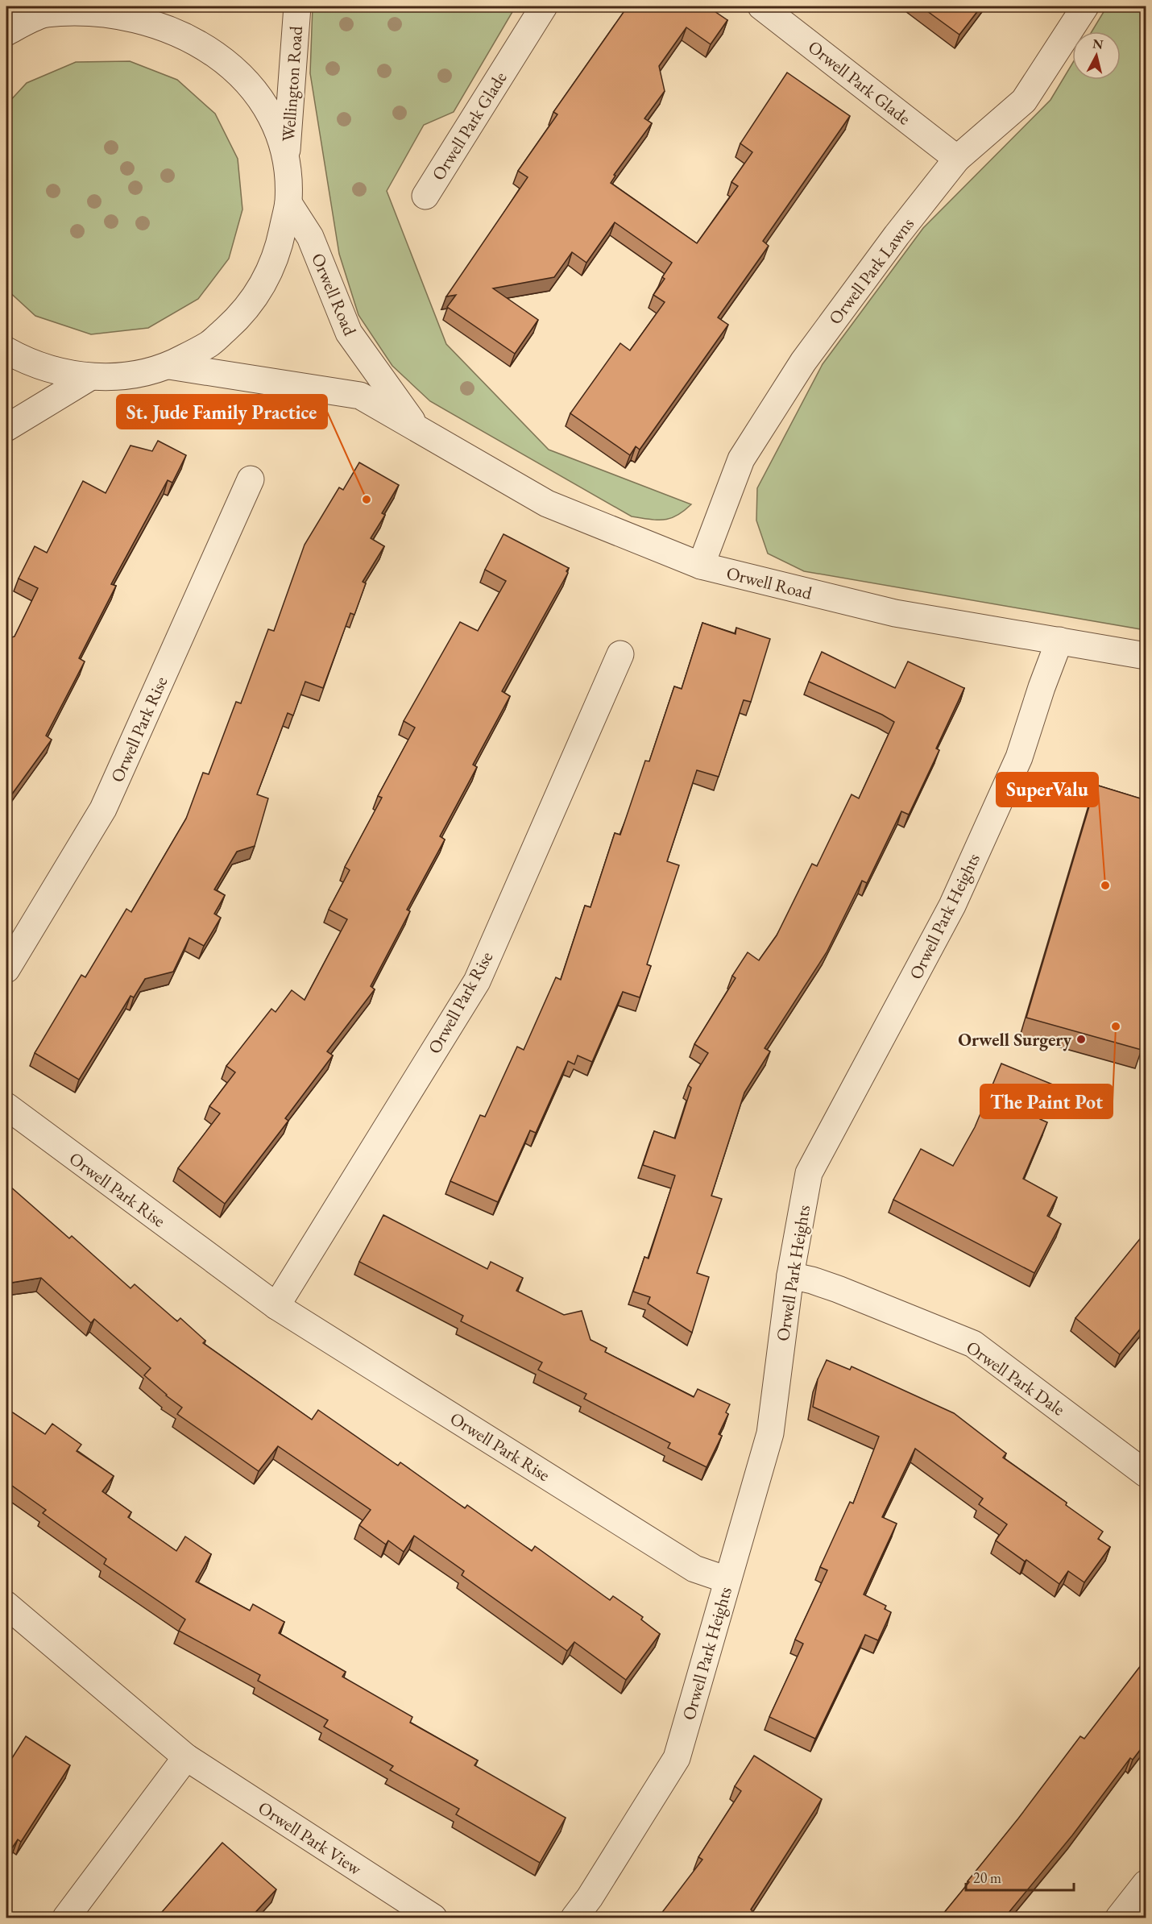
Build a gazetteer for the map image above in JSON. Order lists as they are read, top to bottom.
{
  "streets": {
    "street": [
      "Orwell Park Glade",
      "Wellington Road",
      "Orwell Park Lawns",
      "Orwell Road",
      "Orwell Park Rise",
      "Orwell Park Heights",
      "Orwell Park Dale",
      "Orwell Park View"
    ]
  },
  "crossings": [
    ["Orwell Park Glade", "Orwell Park Lawns"],
    ["Orwell Park Lawns", "Orwell Road"],
    ["Orwell Road", "Orwell Park Heights"],
    ["Orwell Park Rise", "Orwell Park Heights"],
    ["Orwell Park Heights", "Orwell Park Dale"]
  ],
  "places": [
    "St. Jude Family Practice",
    "SuperValu",
    "The Paint Pot",
    "Orwell Surgery"
  ],
  "scale_bar": "20 m",
  "north": "top"
}
